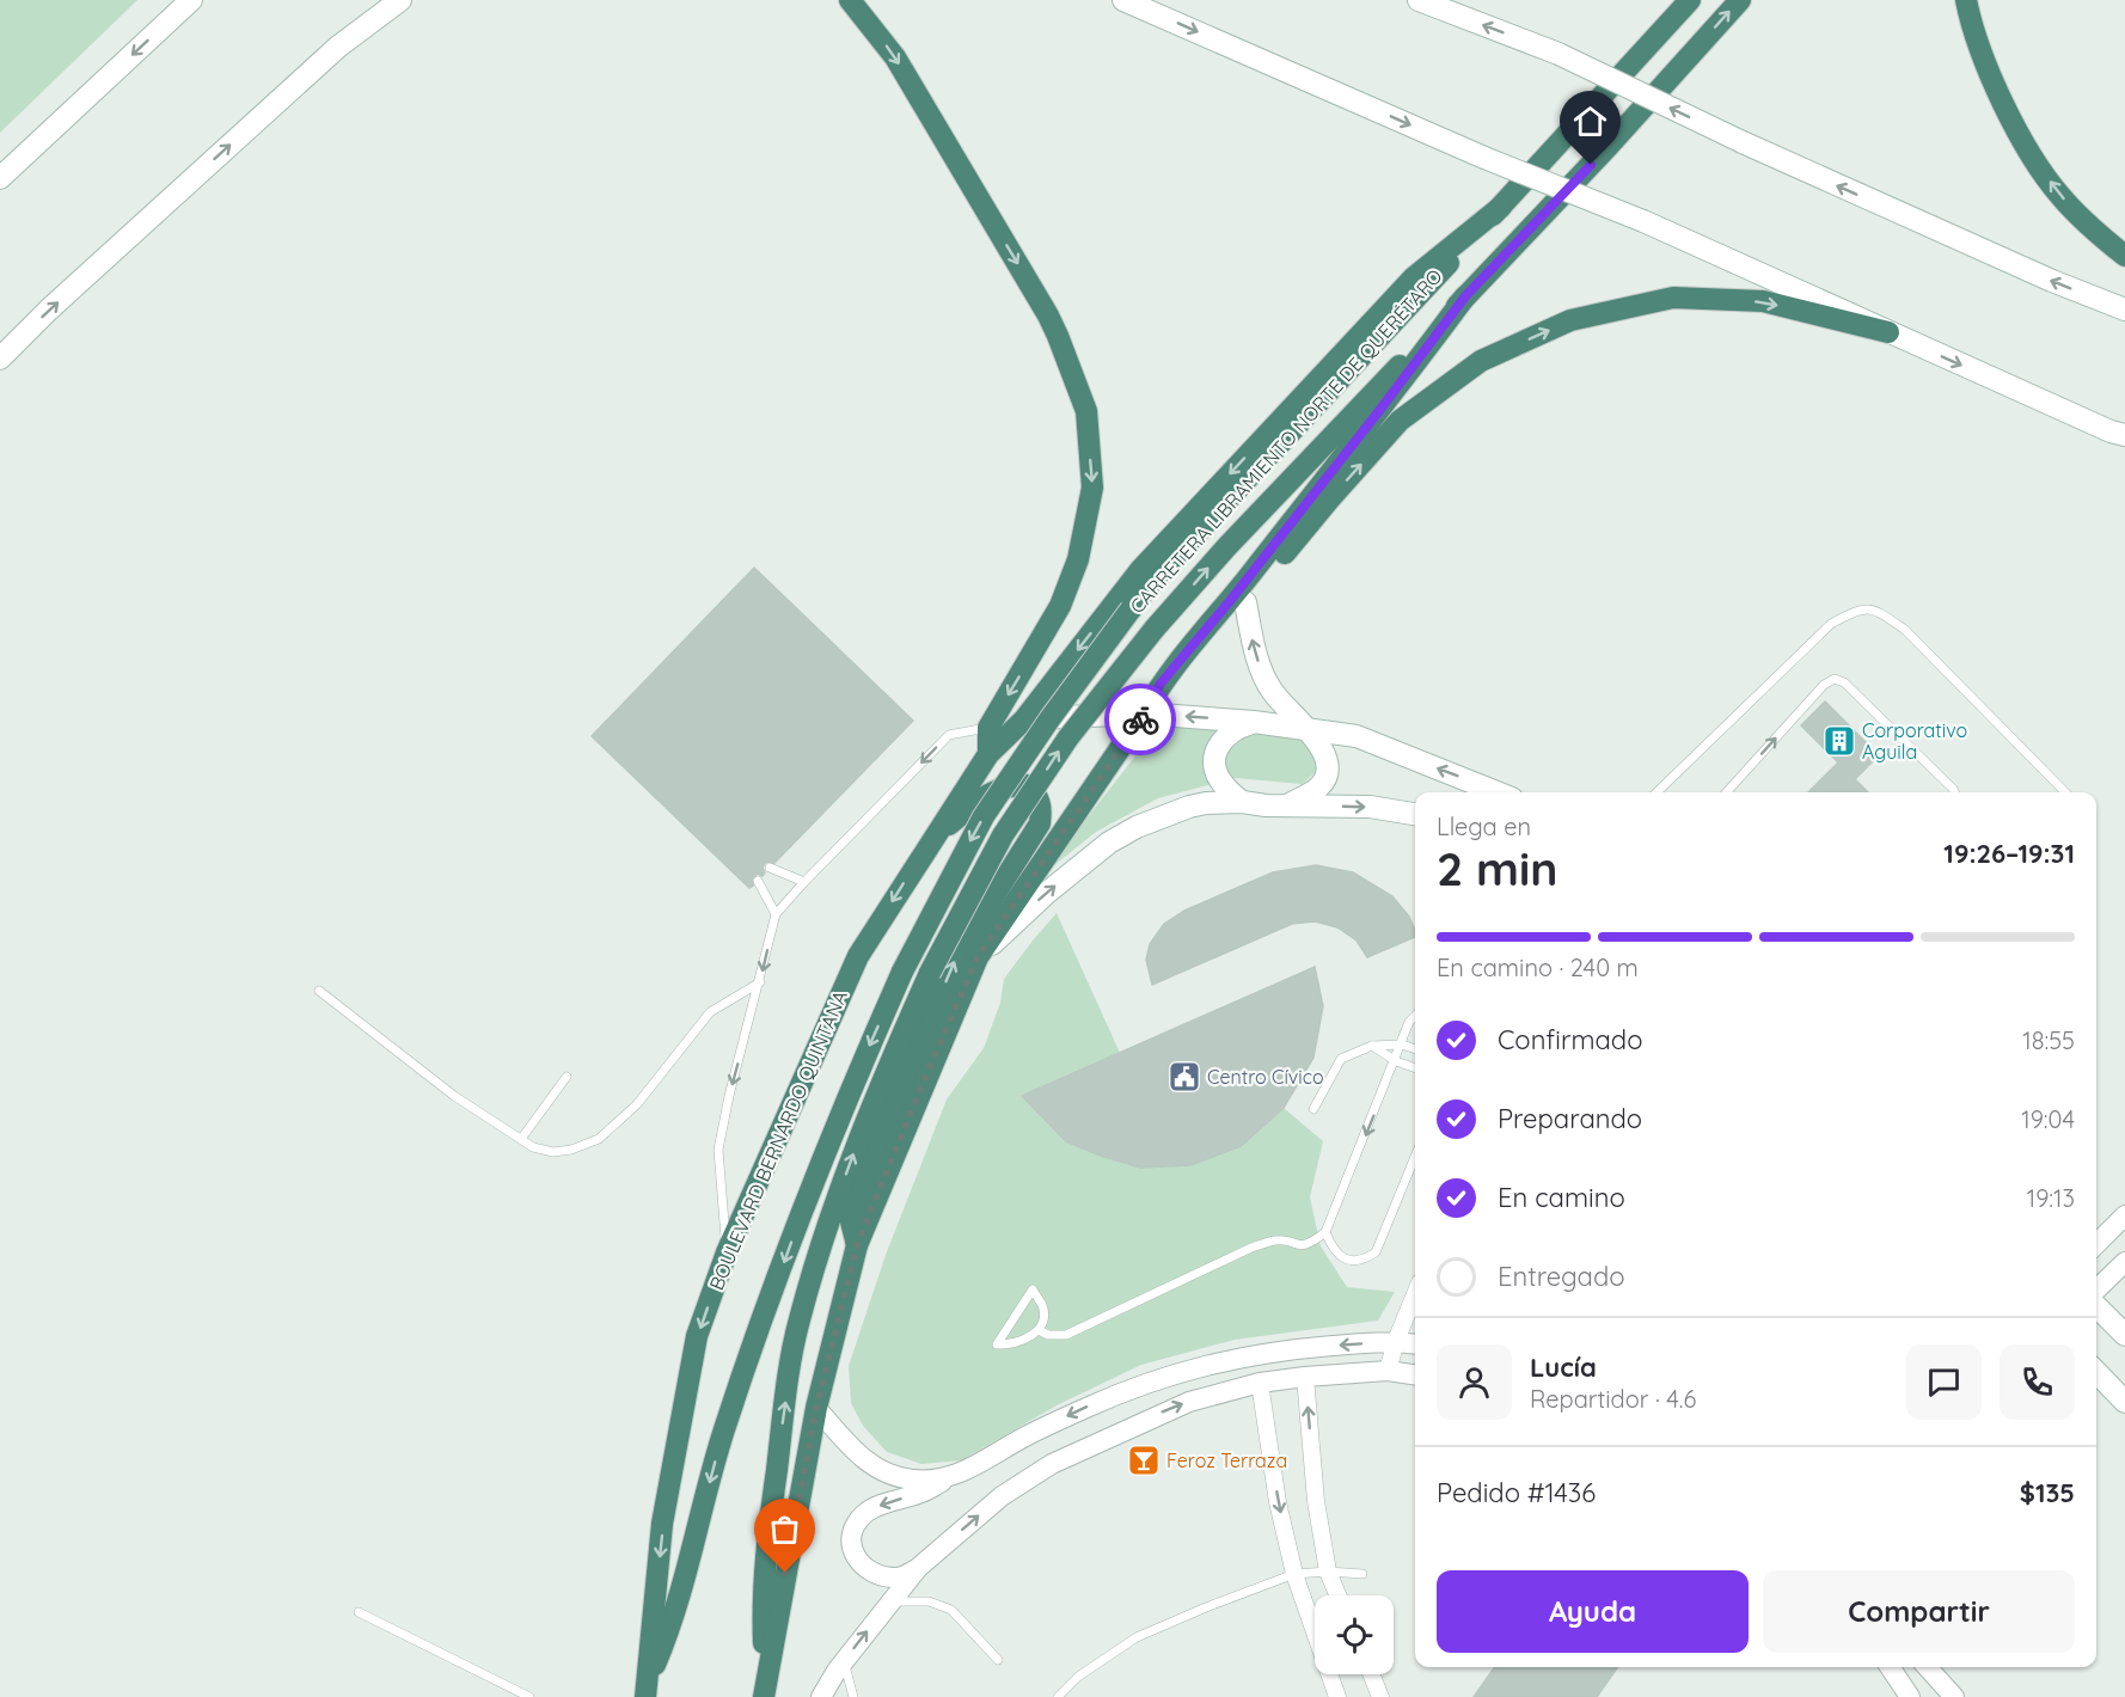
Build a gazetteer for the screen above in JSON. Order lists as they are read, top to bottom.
{
  "streets": {
    "highway": ["CARRETERA LIBRAMIENTO NORTE DE QUERÉTARO", "BOULEVARD BERNARDO QUINTANA"]
  },
  "crossings": [
    ["CARRETERA LIBRAMIENTO NORTE DE QUERÉTARO", "BOULEVARD BERNARDO QUINTANA"]
  ],
  "places": {
    "building": ["Corporativo Aguila"],
    "public building": ["Centro Cívico"],
    "bar": ["Feroz Terraza"]
  },
  "page": {
    "heading": ["2 min", "Llega en", "19:26–19:31"],
    "panel": [
      "Lucía",
      "Repartidor · 4.6",
      "Pedido #1436",
      "$135"
    ],
    "bar": "En camino · 240 m",
    "list": [
      ["Confirmado", "18:55"],
      ["Preparando", "19:04"],
      ["En camino", "19:13"],
      "Entregado"
    ],
    "buttons": ["Ayuda", "Compartir"]
  }
}
